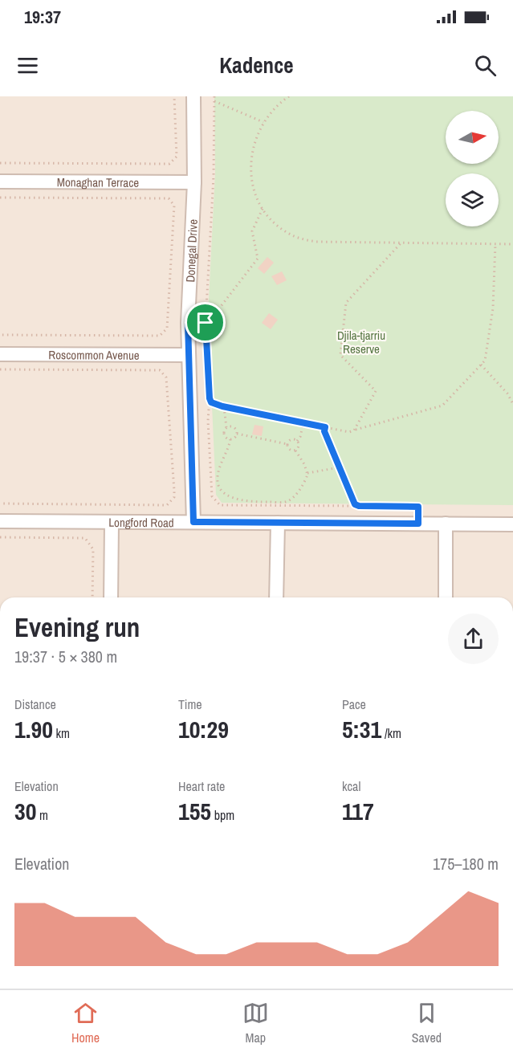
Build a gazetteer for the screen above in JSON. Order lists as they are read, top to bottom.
{
  "streets": {
    "street": [
      "Monaghan Terrace",
      "Donegal Drive",
      "Roscommon Avenue",
      "Longford Road"
    ]
  },
  "crossings": [
    ["Monaghan Terrace", "Donegal Drive"],
    ["Donegal Drive", "Roscommon Avenue"],
    ["Donegal Drive", "Longford Road"]
  ],
  "parks": ["Djila-tjarriu Reserve"],
  "north": "right",
  "page": {
    "status": "19:37",
    "header": "Kadence",
    "heading": ["Evening run", "19:37 · 5 × 380 m"],
    "stats": [
      ["Distance", "1.90 km"],
      ["Time", "10:29"],
      ["Pace", "5:31 /km"],
      ["Elevation", "30 m"],
      ["Heart rate", "155 bpm"],
      ["kcal", "117"]
    ],
    "chart": ["Elevation", "175–180 m"],
    "tabs": ["Home", "Map", "Saved"]
  }
}
